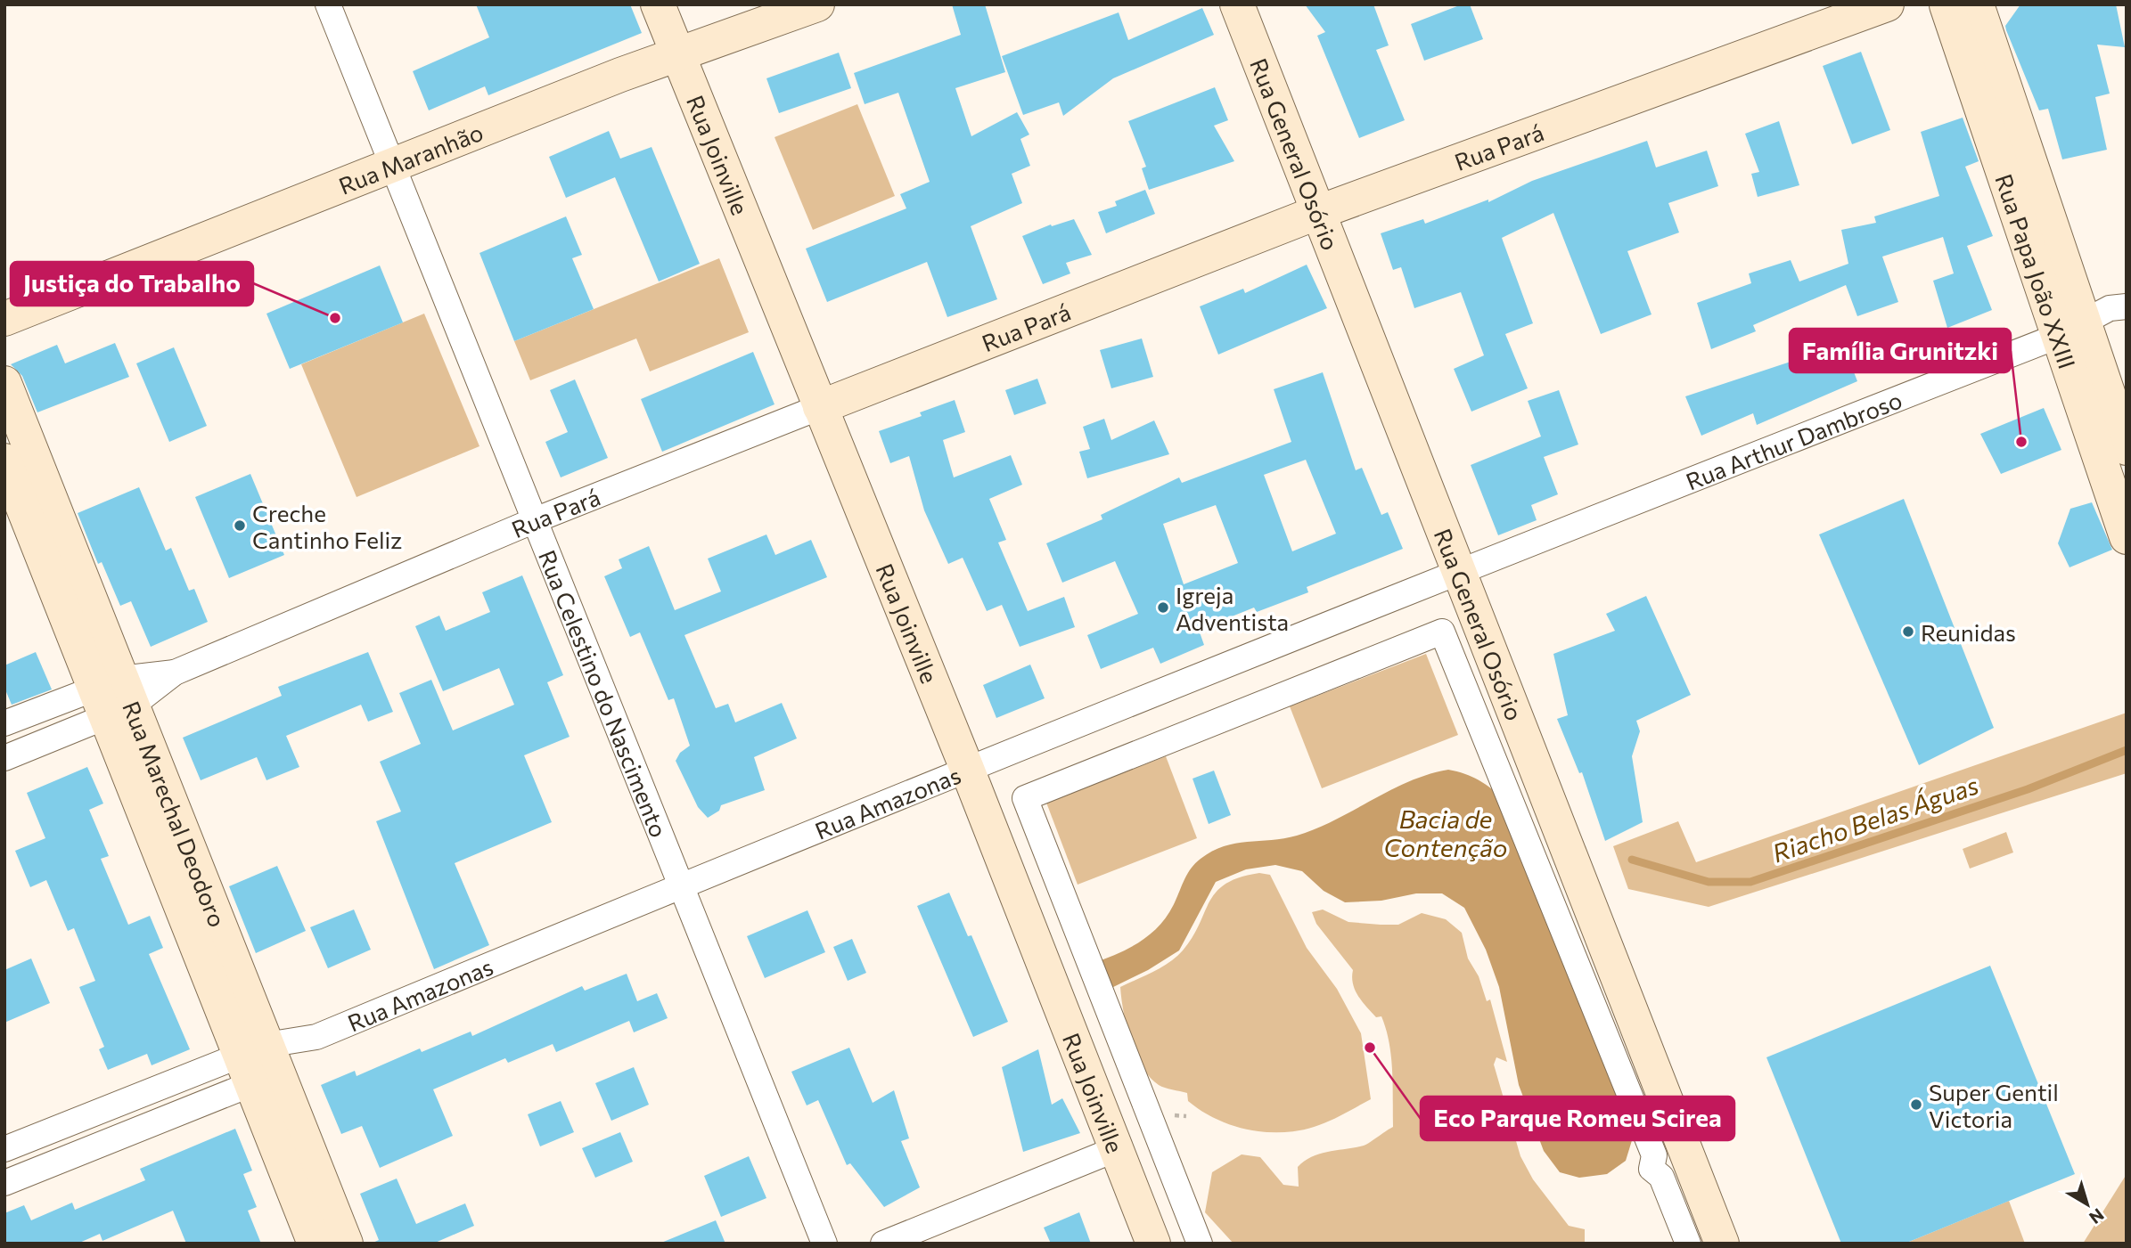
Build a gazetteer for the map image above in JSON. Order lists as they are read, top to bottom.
{
  "streets": {
    "street": [
      "Rua Pará",
      "Rua General Osório",
      "Rua Joinville",
      "Rua Maranhão",
      "Rua Papa João XXIII",
      "Rua Arthur Dambroso",
      "Rua Celestino do Nascimento",
      "Rua Amazonas",
      "Rua Marechal Deodoro"
    ]
  },
  "crossings": [
    ["Rua Pará", "Rua General Osório"],
    ["Rua Pará", "Rua Joinville"],
    ["Rua Pará", "Rua Celestino do Nascimento"],
    ["Rua Pará", "Rua Marechal Deodoro"],
    ["Rua General Osório", "Rua Arthur Dambroso"],
    ["Rua General Osório", "Rua Amazonas"],
    ["Rua Joinville", "Rua Maranhão"],
    ["Rua Joinville", "Rua Amazonas"],
    ["Rua Maranhão", "Rua Celestino do Nascimento"],
    ["Rua Papa João XXIII", "Rua Arthur Dambroso"],
    ["Rua Arthur Dambroso", "Rua Amazonas"],
    ["Rua Celestino do Nascimento", "Rua Amazonas"],
    ["Rua Amazonas", "Rua Marechal Deodoro"]
  ],
  "water": ["Bacia de Contenção", "Riacho Belas Águas"],
  "places": [
    "Justiça do Trabalho",
    "Família Grunitzki",
    "Creche Cantinho Feliz",
    "Igreja Adventista",
    "Reunidas",
    "Eco Parque Romeu Scirea",
    "Super Gentil Victoria"
  ],
  "north": "bottom right"
}
